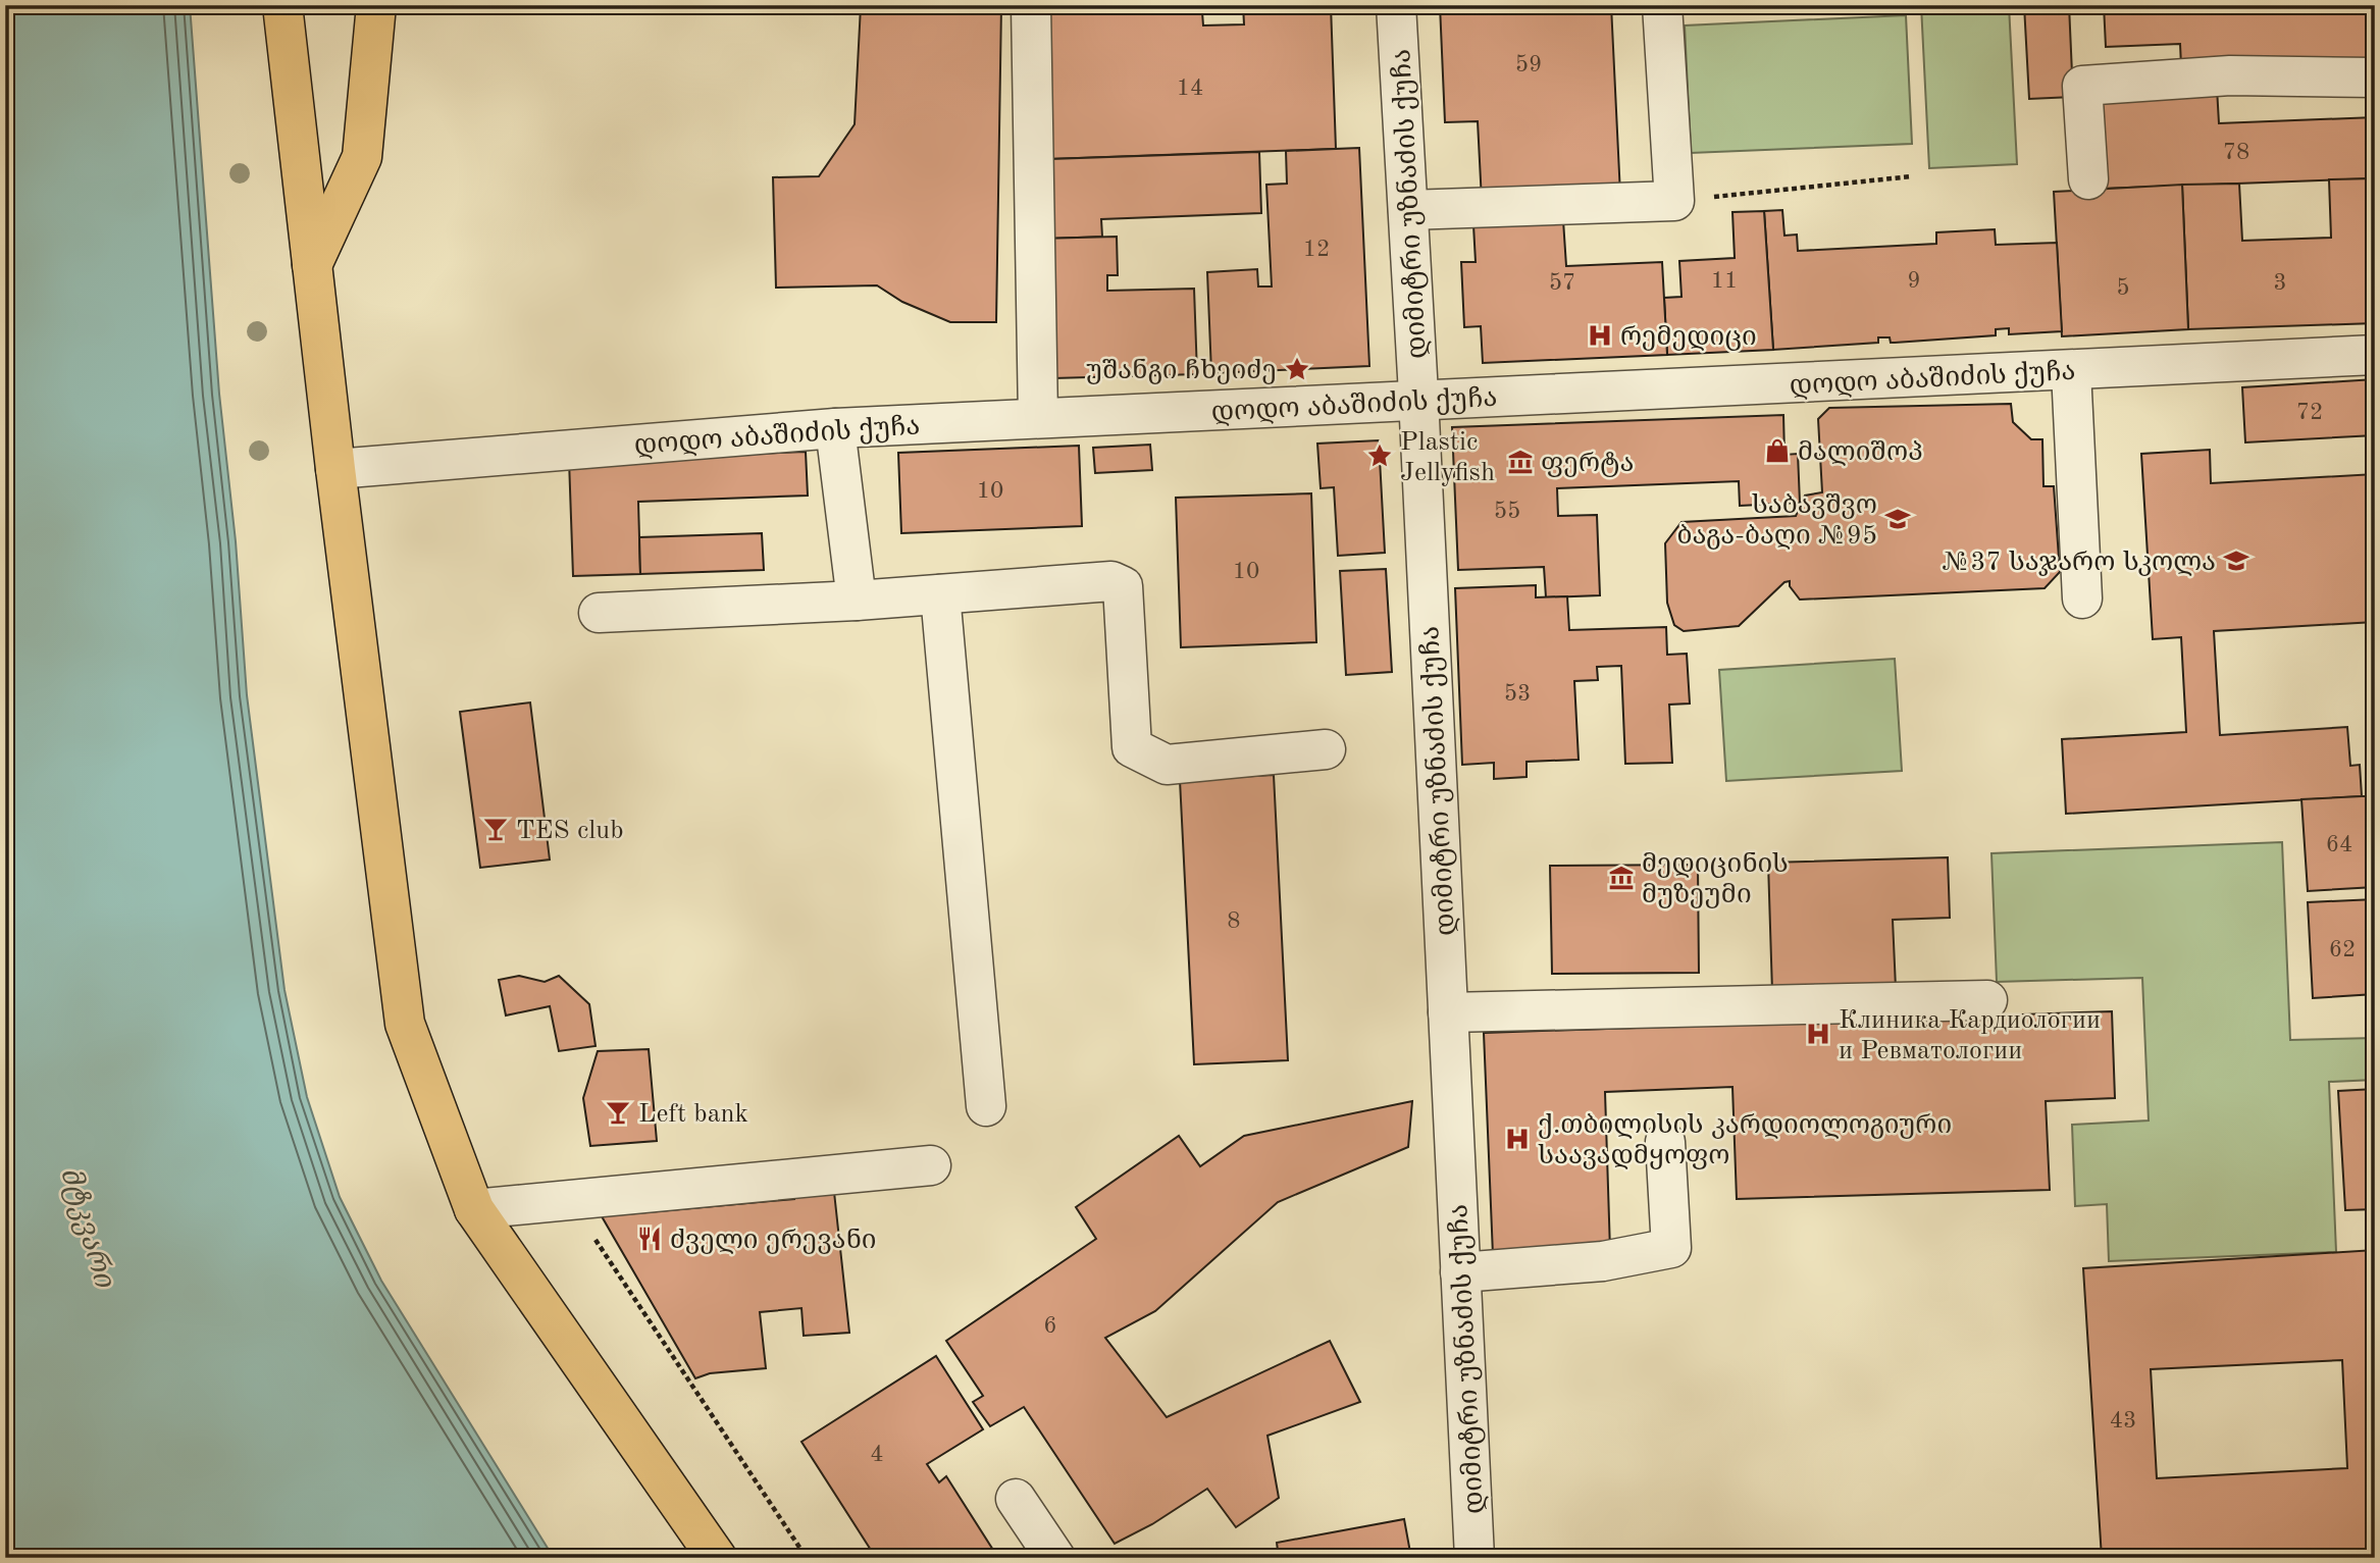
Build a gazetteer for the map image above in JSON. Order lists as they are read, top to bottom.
{
  "streets": {
    "street": ["დიმიტრი უზნაძის ქუჩა", "დოდო აბაშიძის ქუჩა"]
  },
  "crossings": [
    ["დიმიტრი უზნაძის ქუჩა", "დოდო აბაშიძის ქუჩა"]
  ],
  "water": ["მტკვარი"],
  "places": {
    "hospital": ["რემედიცი", "Клиника Кардиологии и Ревматологии", "ქ.თბილისის კარდიოლოგიური საავადმყოფო"],
    "place": ["უშანგი ჩხეიძე", "Plastic Jellyfish"],
    "shop": ["მალიშოპ"],
    "museum": ["ფერტა", "მედიცინის მუზეუმი"],
    "school or university": ["საბავშვო ბაგა-ბაღი №95", "№37 საჯარო სკოლა"],
    "bar": ["TES club", "Left bank"],
    "restaurant": ["ძველი ერევანი"]
  },
  "house_numbers": [
    "59",
    "14",
    "78",
    "12",
    "11",
    "9",
    "57",
    "3",
    "5",
    "72",
    "10",
    "55",
    "10",
    "53",
    "64",
    "8",
    "62",
    "6",
    "43",
    "4"
  ]
}
